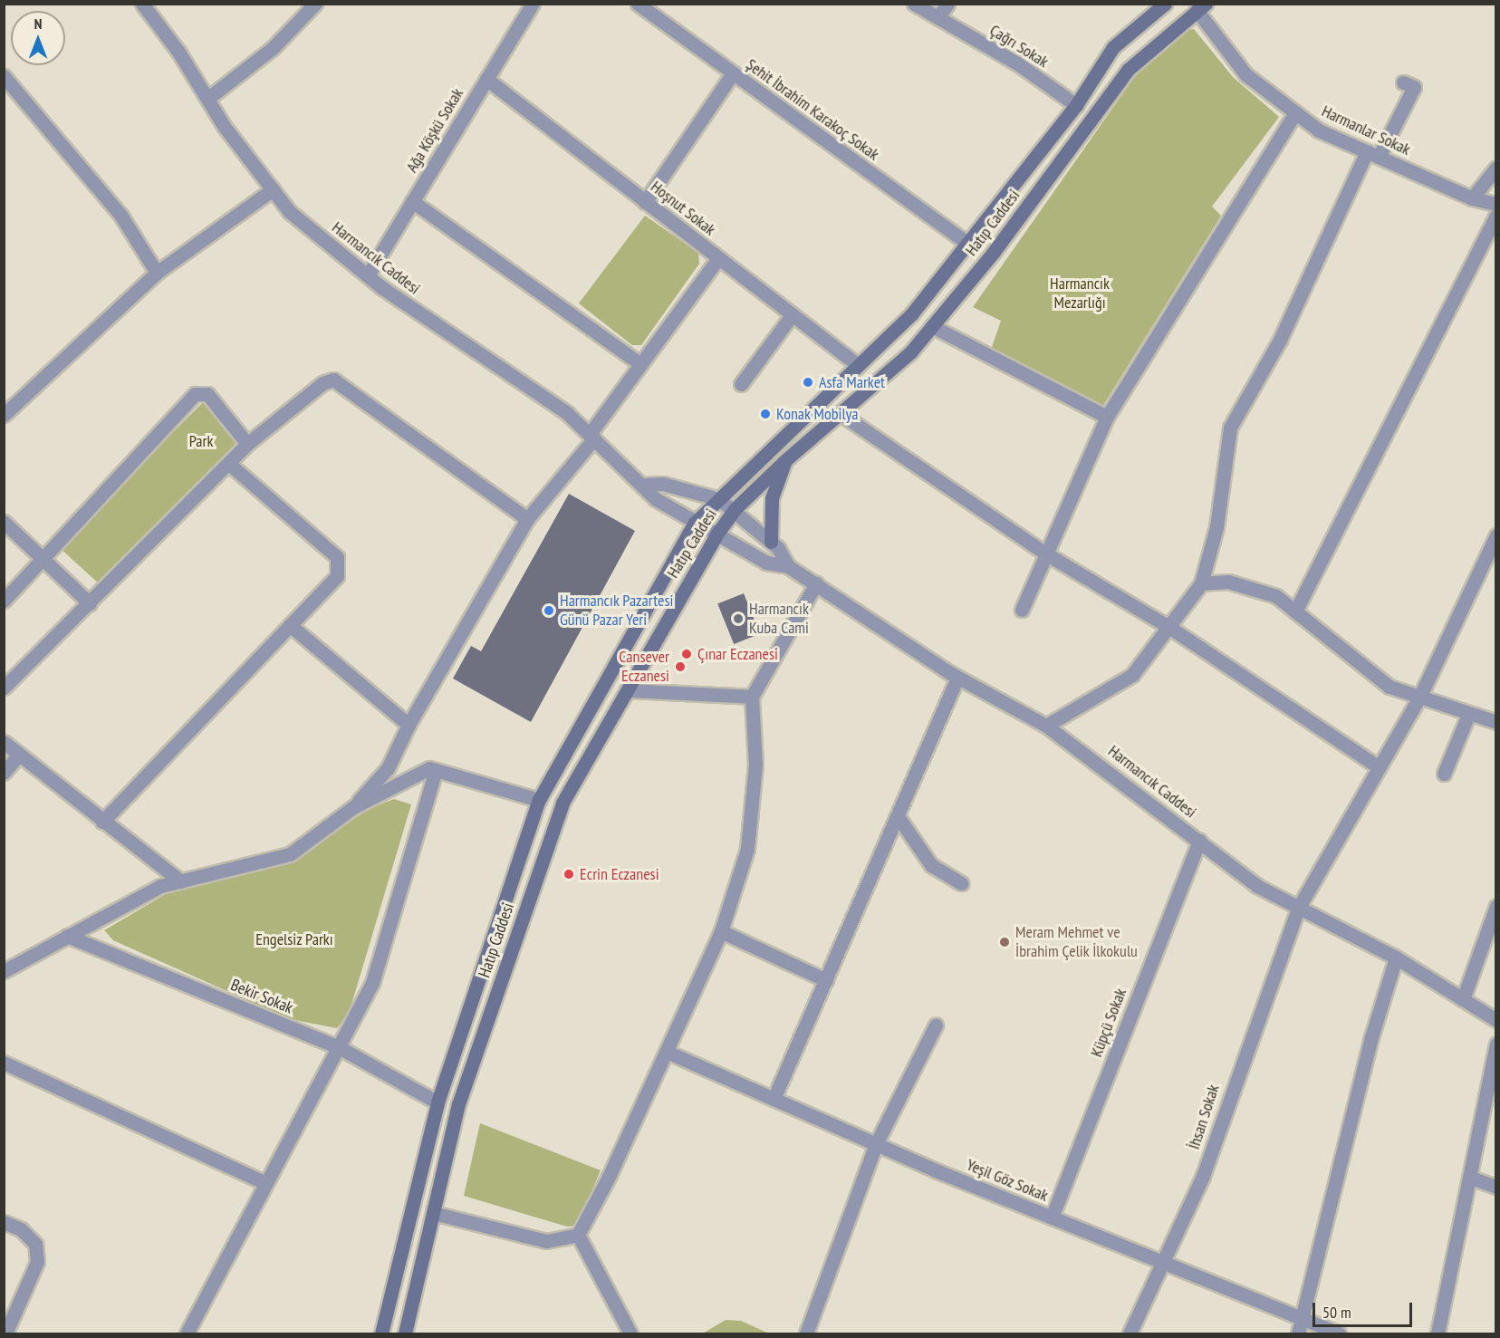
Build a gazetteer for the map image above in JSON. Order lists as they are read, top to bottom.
{
  "streets": {
    "main road": ["Hatıp Caddesi"],
    "street": [
      "Çağrı Sokak",
      "Şehit İbrahim Karakoç Sokak",
      "Ağa Köşkü Sokak",
      "Harmanlar Sokak",
      "Hoşnut Sokak",
      "Harmancık Caddesi",
      "Bekir Sokak",
      "Küpçü Sokak",
      "İhsan Sokak",
      "Yeşil Göz Sokak"
    ]
  },
  "crossings": [
    ["Çağrı Sokak", "Hatıp Caddesi"],
    ["Şehit İbrahim Karakoç Sokak", "Hatıp Caddesi"],
    ["Ağa Köşkü Sokak", "Hoşnut Sokak"],
    ["Ağa Köşkü Sokak", "Harmancık Caddesi"],
    ["Harmanlar Sokak", "Hatıp Caddesi"],
    ["Hoşnut Sokak", "Hatıp Caddesi"],
    ["Hatıp Caddesi", "Harmancık Caddesi"],
    ["Hatıp Caddesi", "Bekir Sokak"],
    ["Harmancık Caddesi", "Küpçü Sokak"],
    ["Harmancık Caddesi", "İhsan Sokak"],
    ["Küpçü Sokak", "Yeşil Göz Sokak"],
    ["İhsan Sokak", "Yeşil Göz Sokak"]
  ],
  "parks": ["Harmancık Mezarlığı", "Park", "Engelsiz Parkı"],
  "places": [
    "Asfa Market",
    "Konak Mobilya",
    "Harmancık Pazartesi Günü Pazar Yeri",
    "Harmancık Kuba Cami",
    "Çınar Eczanesi",
    "Cansever Eczanesi",
    "Ecrin Eczanesi",
    "Meram Mehmet ve İbrahim Çelik İlkokulu"
  ],
  "scale_bar": "50 m",
  "north": "top"
}
